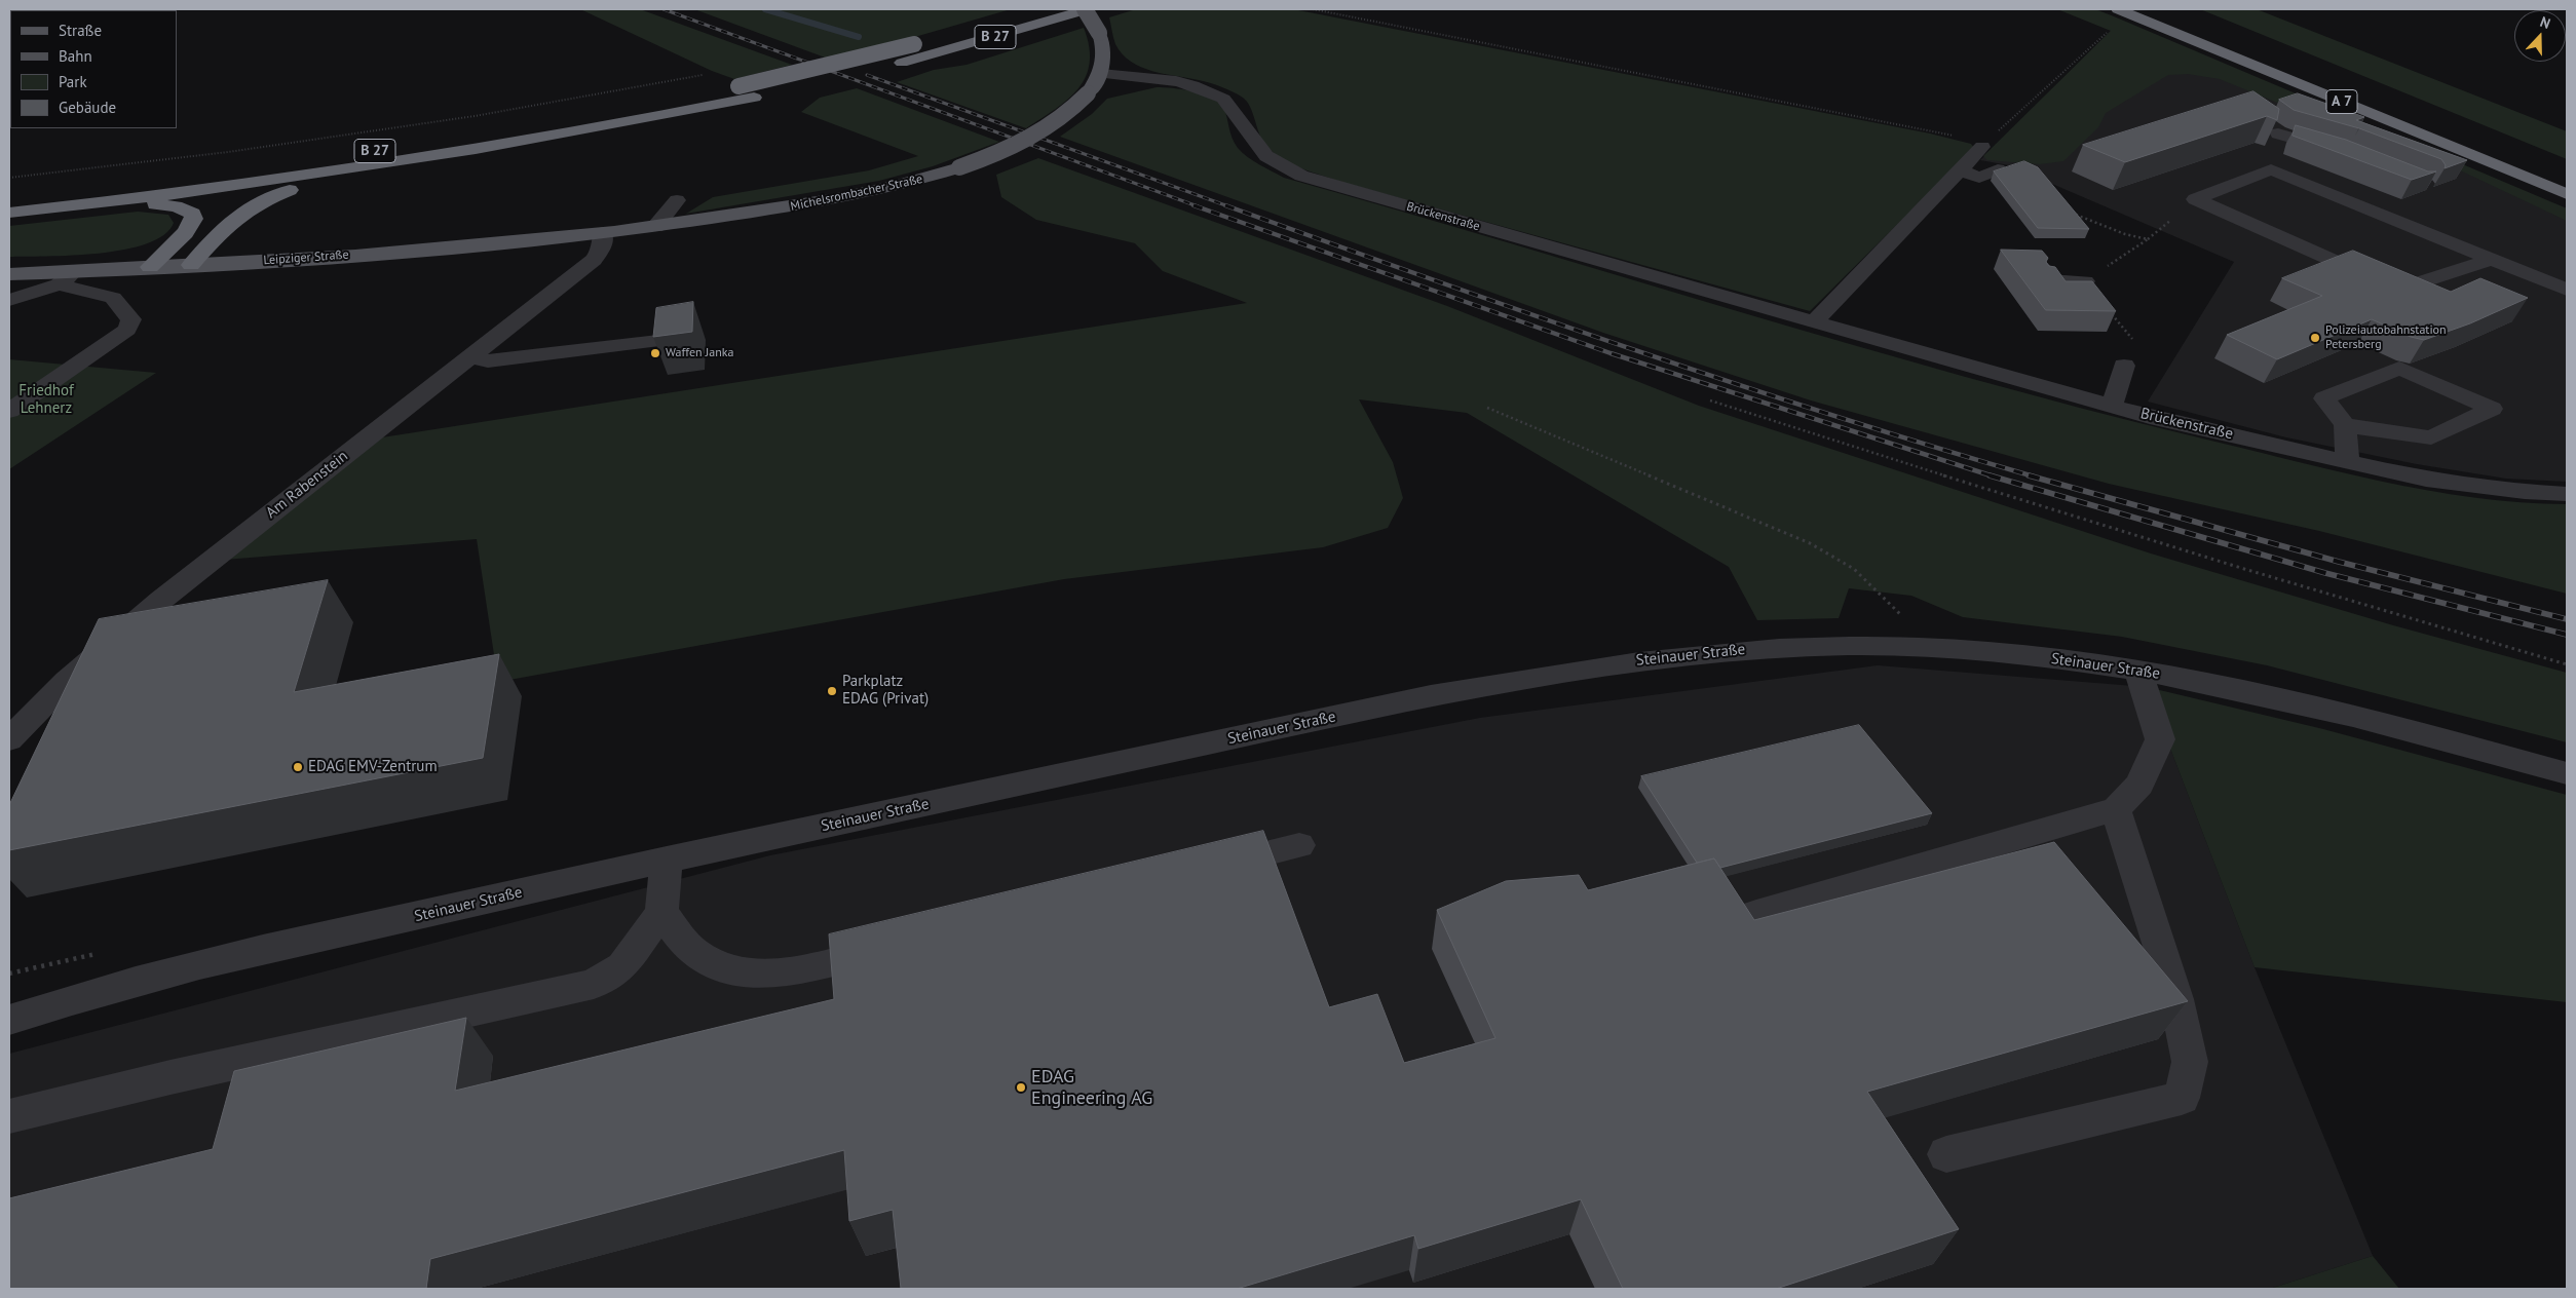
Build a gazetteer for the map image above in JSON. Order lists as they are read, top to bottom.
{
  "streets": {
    "highway": ["B 27", "A 7"],
    "main road": ["Michelsrombacher Straße", "Leipziger Straße"],
    "street": ["Brückenstraße", "Am Rabenstein", "Steinauer Straße"]
  },
  "crossings": [
    ["B 27", "Michelsrombacher Straße"],
    ["Michelsrombacher Straße", "Brückenstraße"],
    ["Michelsrombacher Straße", "Leipziger Straße"],
    ["Michelsrombacher Straße", "Am Rabenstein"],
    ["Leipziger Straße", "Am Rabenstein"]
  ],
  "parks": ["Friedhof Lehnerz"],
  "places": [
    "Polizeiautobahnstation Petersberg",
    "Waffen Janka",
    "Parkplatz EDAG (Privat)",
    "EDAG EMV-Zentrum",
    "EDAG Engineering AG"
  ],
  "legend": [
    "Straße",
    "Bahn",
    "Park",
    "Gebäude"
  ],
  "north": "top"
}
